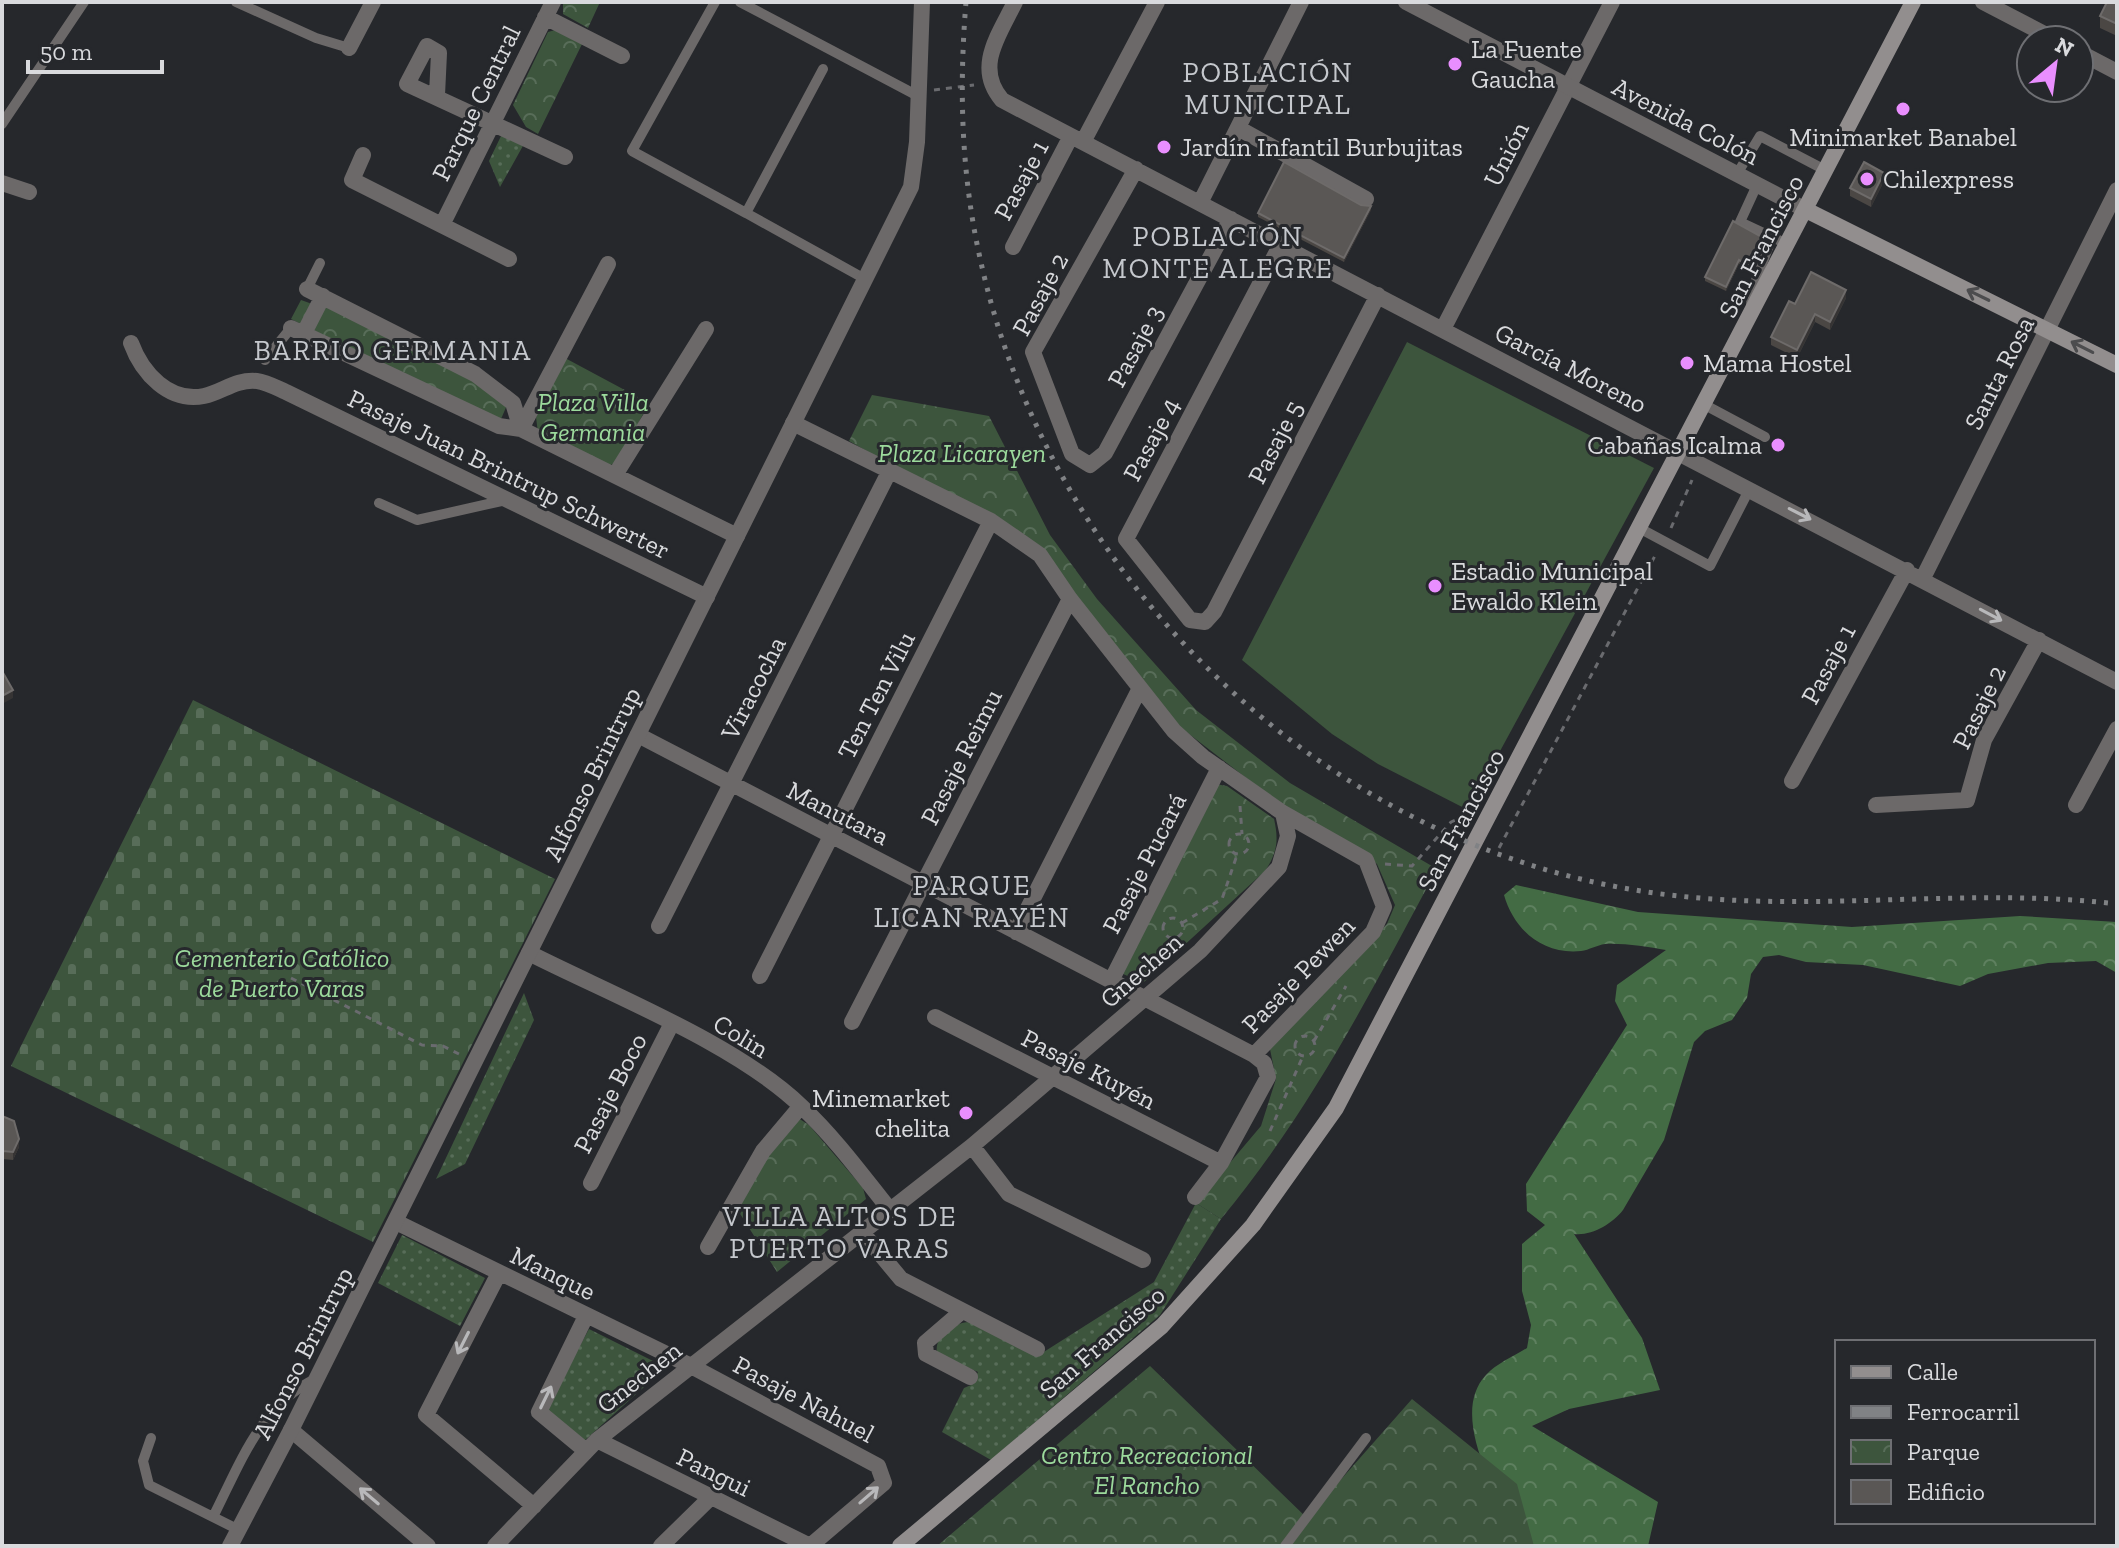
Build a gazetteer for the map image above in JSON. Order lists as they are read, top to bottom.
{
  "streets": {
    "main road": ["Avenida Colón", "San Francisco"],
    "street": [
      "Parque Central",
      "Unión",
      "Pasaje 1",
      "Pasaje 2",
      "Pasaje 3",
      "García Moreno",
      "Santa Rosa",
      "Pasaje 4",
      "Pasaje 5",
      "Pasaje Juan Brintrup Schwerter",
      "Viracocha",
      "Ten Ten Vilu",
      "Pasaje Reimu",
      "Alfonso Brintrup",
      "Manutara",
      "Pasaje Pucará",
      "Gnechen",
      "Pasaje Pewen",
      "Colin",
      "Pasaje Kuyén",
      "Pasaje Boco",
      "Manque",
      "Pasaje Nahuel",
      "Pangui"
    ]
  },
  "crossings": [
    ["Avenida Colón", "Unión"],
    ["Avenida Colón", "San Francisco"],
    ["Avenida Colón", "Santa Rosa"],
    ["Unión", "García Moreno"],
    ["Pasaje 1", "García Moreno"],
    ["San Francisco", "García Moreno"],
    ["Pasaje 2", "Pasaje 3"],
    ["Pasaje 2", "García Moreno"],
    ["Pasaje 3", "García Moreno"],
    ["García Moreno", "Santa Rosa"],
    ["García Moreno", "Pasaje 4"],
    ["García Moreno", "Pasaje 5"],
    ["Pasaje 4", "Pasaje 5"],
    ["Pasaje Juan Brintrup Schwerter", "Alfonso Brintrup"],
    ["Viracocha", "Manutara"],
    ["Ten Ten Vilu", "Manutara"],
    ["Pasaje Reimu", "Manutara"],
    ["Alfonso Brintrup", "Manutara"],
    ["Alfonso Brintrup", "Colin"],
    ["Alfonso Brintrup", "Manque"],
    ["Manutara", "Pasaje Pucará"],
    ["Manutara", "Gnechen"],
    ["Manutara", "Pasaje Pewen"],
    ["Gnechen", "Pasaje Pewen"],
    ["Gnechen", "Colin"],
    ["Gnechen", "Pasaje Kuyén"],
    ["Gnechen", "Manque"],
    ["Gnechen", "Pasaje Nahuel"],
    ["Gnechen", "Pangui"],
    ["Pasaje Pewen", "Pasaje Kuyén"],
    ["Colin", "Pasaje Boco"],
    ["Manque", "Pasaje Nahuel"],
    ["Manque", "Pangui"],
    ["Pasaje Nahuel", "Pangui"]
  ],
  "one_way": ["Avenida Colón"],
  "districts": [
    "POBLACIÓN MUNICIPAL",
    "POBLACIÓN MONTE ALEGRE",
    "BARRIO GERMANIA",
    "PARQUE LICAN RAYÉN",
    "VILLA ALTOS DE PUERTO VARAS"
  ],
  "parks": [
    "Plaza Villa Germania",
    "Plaza Licarayen",
    "Cementerio Católico de Puerto Varas",
    "Centro Recreacional El Rancho"
  ],
  "places": [
    "La Fuente Gaucha",
    "Minimarket Banabel",
    "Jardín Infantil Burbujitas",
    "Chilexpress",
    "Mama Hostel",
    "Cabañas Icalma",
    "Estadio Municipal Ewaldo Klein",
    "Minemarket chelita"
  ],
  "legend": [
    "Calle",
    "Ferrocarril",
    "Parque",
    "Edificio"
  ],
  "scale_bar": "50 m",
  "north": "top right"
}
